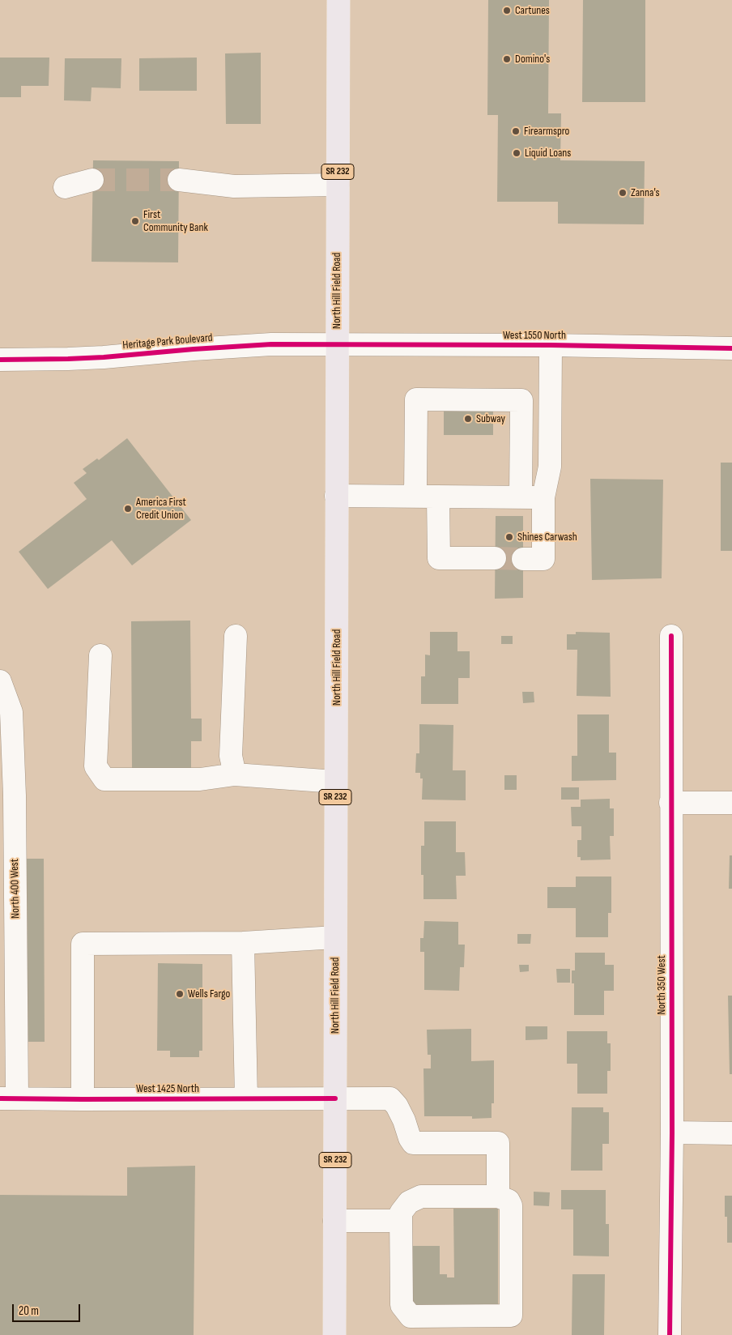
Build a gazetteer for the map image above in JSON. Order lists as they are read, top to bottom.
{
  "streets": {
    "main road": ["SR 232", "North Hill Field Road"],
    "street": [
      "West 1550 North",
      "Heritage Park Boulevard",
      "North 400 West",
      "North 350 West",
      "West 1425 North"
    ]
  },
  "crossings": [
    ["North Hill Field Road", "West 1550 North"],
    ["North Hill Field Road", "Heritage Park Boulevard"],
    ["North Hill Field Road", "West 1425 North"],
    ["West 1550 North", "Heritage Park Boulevard"],
    ["North 400 West", "West 1425 North"]
  ],
  "places": [
    "Cartunes",
    "Domino's",
    "Firearmspro",
    "Liquid Loans",
    "Zanna's",
    "First Community Bank",
    "Subway",
    "America First Credit Union",
    "Shines Carwash",
    "Wells Fargo"
  ],
  "scale_bar": "20 m"
}
